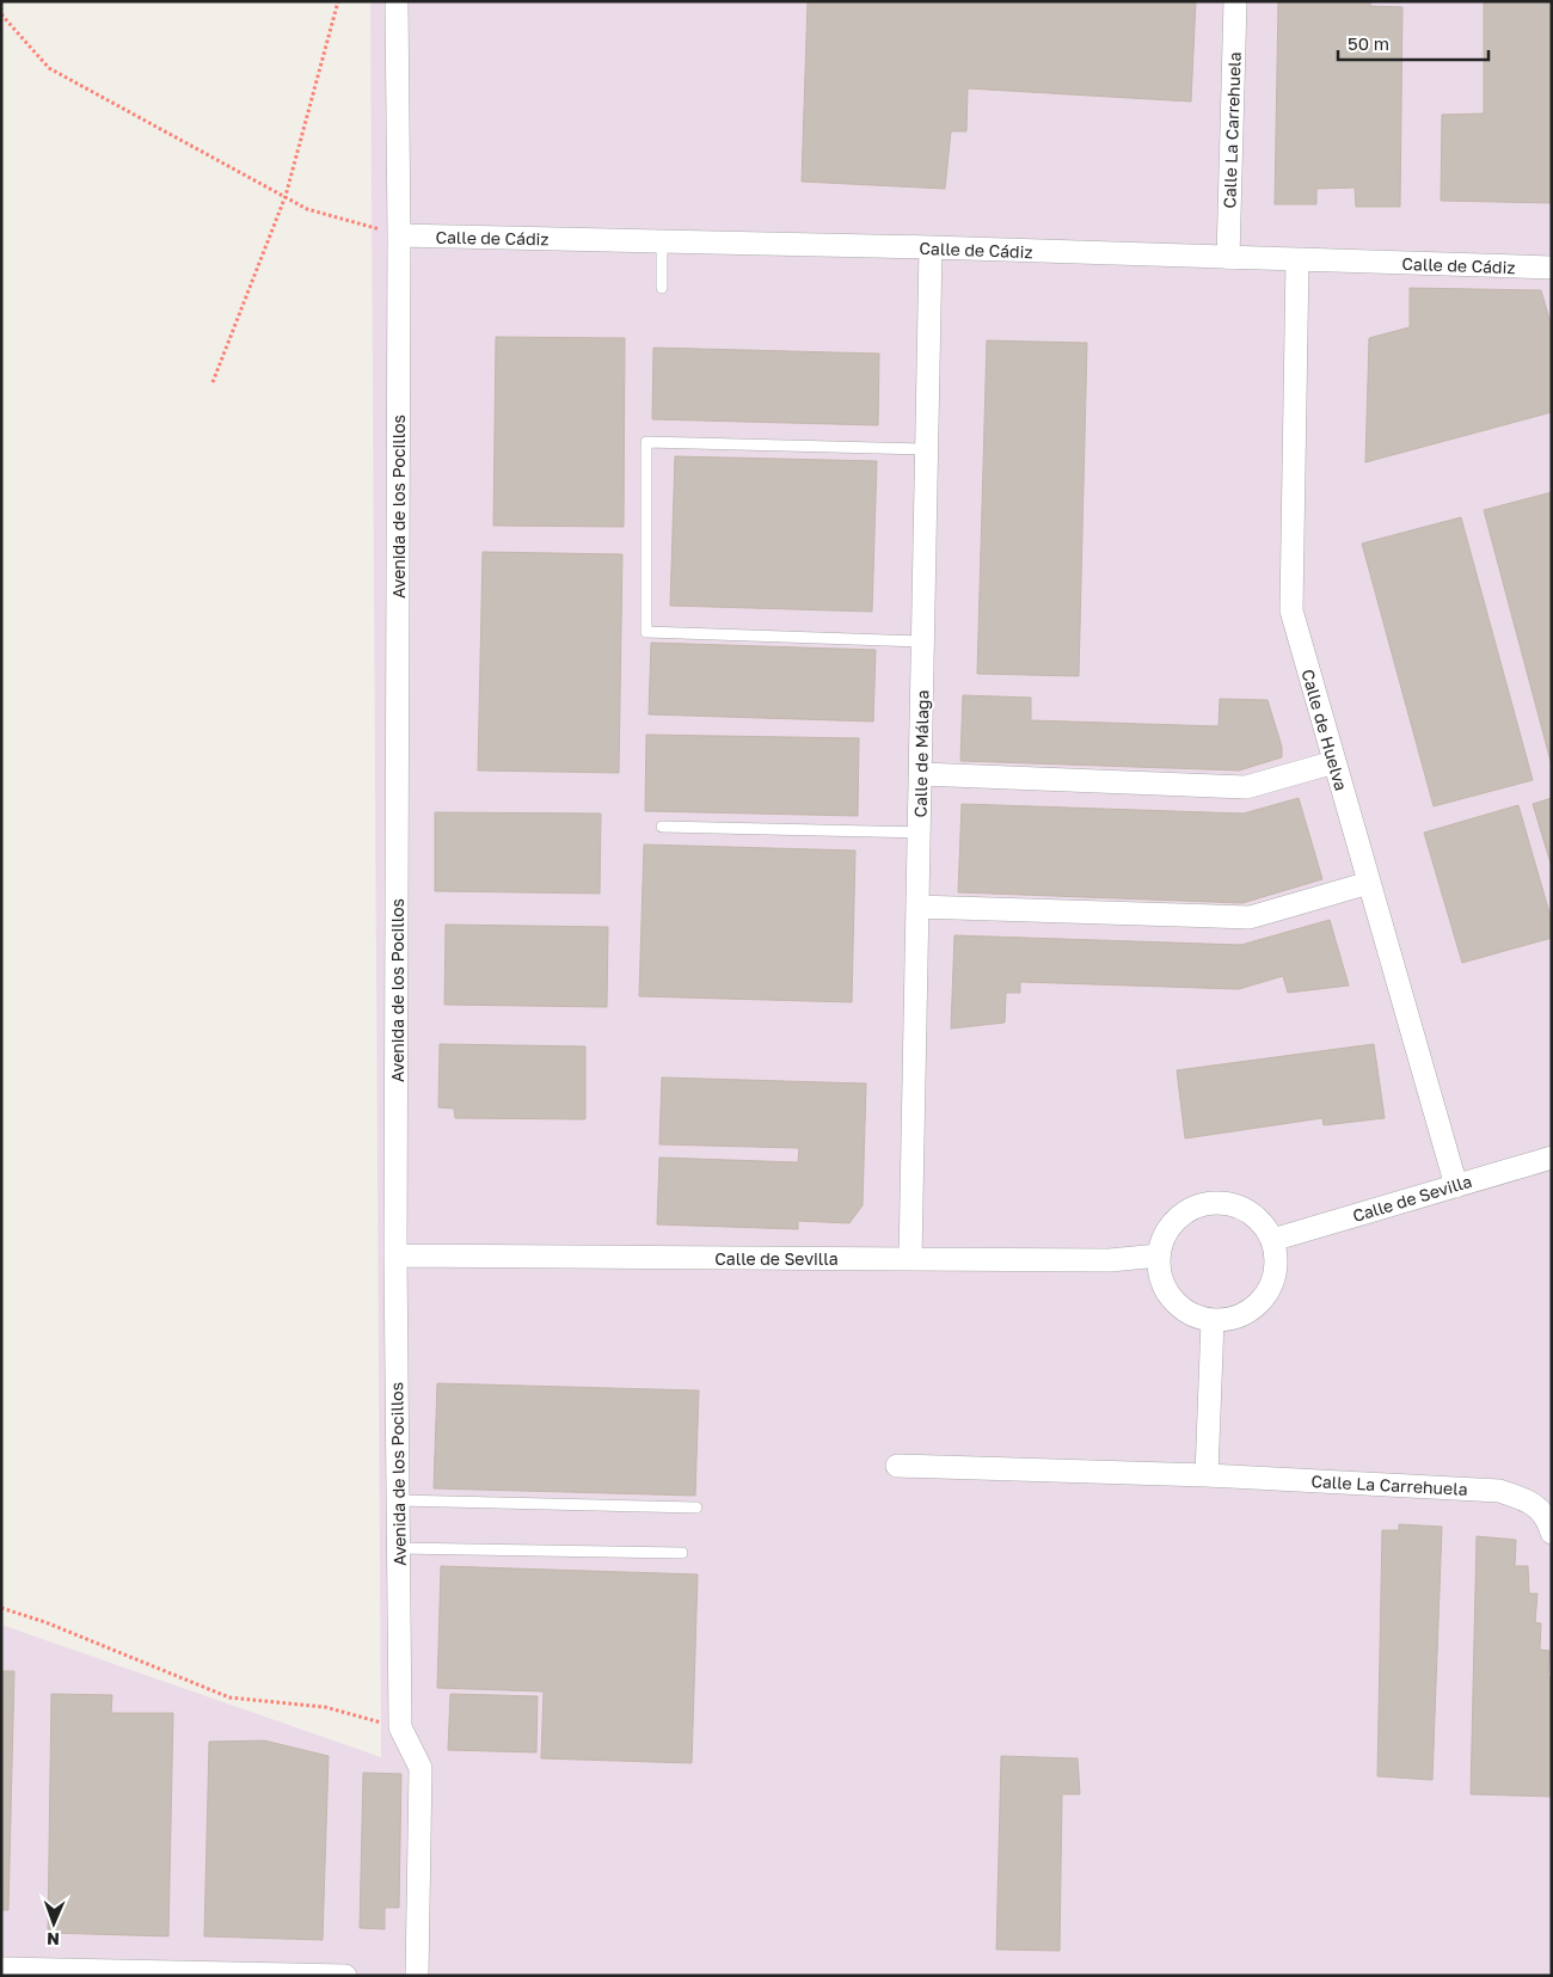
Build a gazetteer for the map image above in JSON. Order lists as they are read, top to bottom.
{
  "streets": {
    "street": [
      "Calle La Carrehuela",
      "Calle de Cádiz",
      "Avenida de los Pocillos",
      "Calle de Huelva",
      "Calle de Málaga",
      "Calle de Sevilla"
    ]
  },
  "crossings": [
    ["Calle La Carrehuela", "Calle de Cádiz"],
    ["Calle de Cádiz", "Avenida de los Pocillos"],
    ["Calle de Cádiz", "Calle de Huelva"],
    ["Calle de Cádiz", "Calle de Málaga"],
    ["Avenida de los Pocillos", "Calle de Sevilla"],
    ["Calle de Huelva", "Calle de Sevilla"],
    ["Calle de Málaga", "Calle de Sevilla"]
  ],
  "scale_bar": "50 m",
  "north": "bottom"
}
